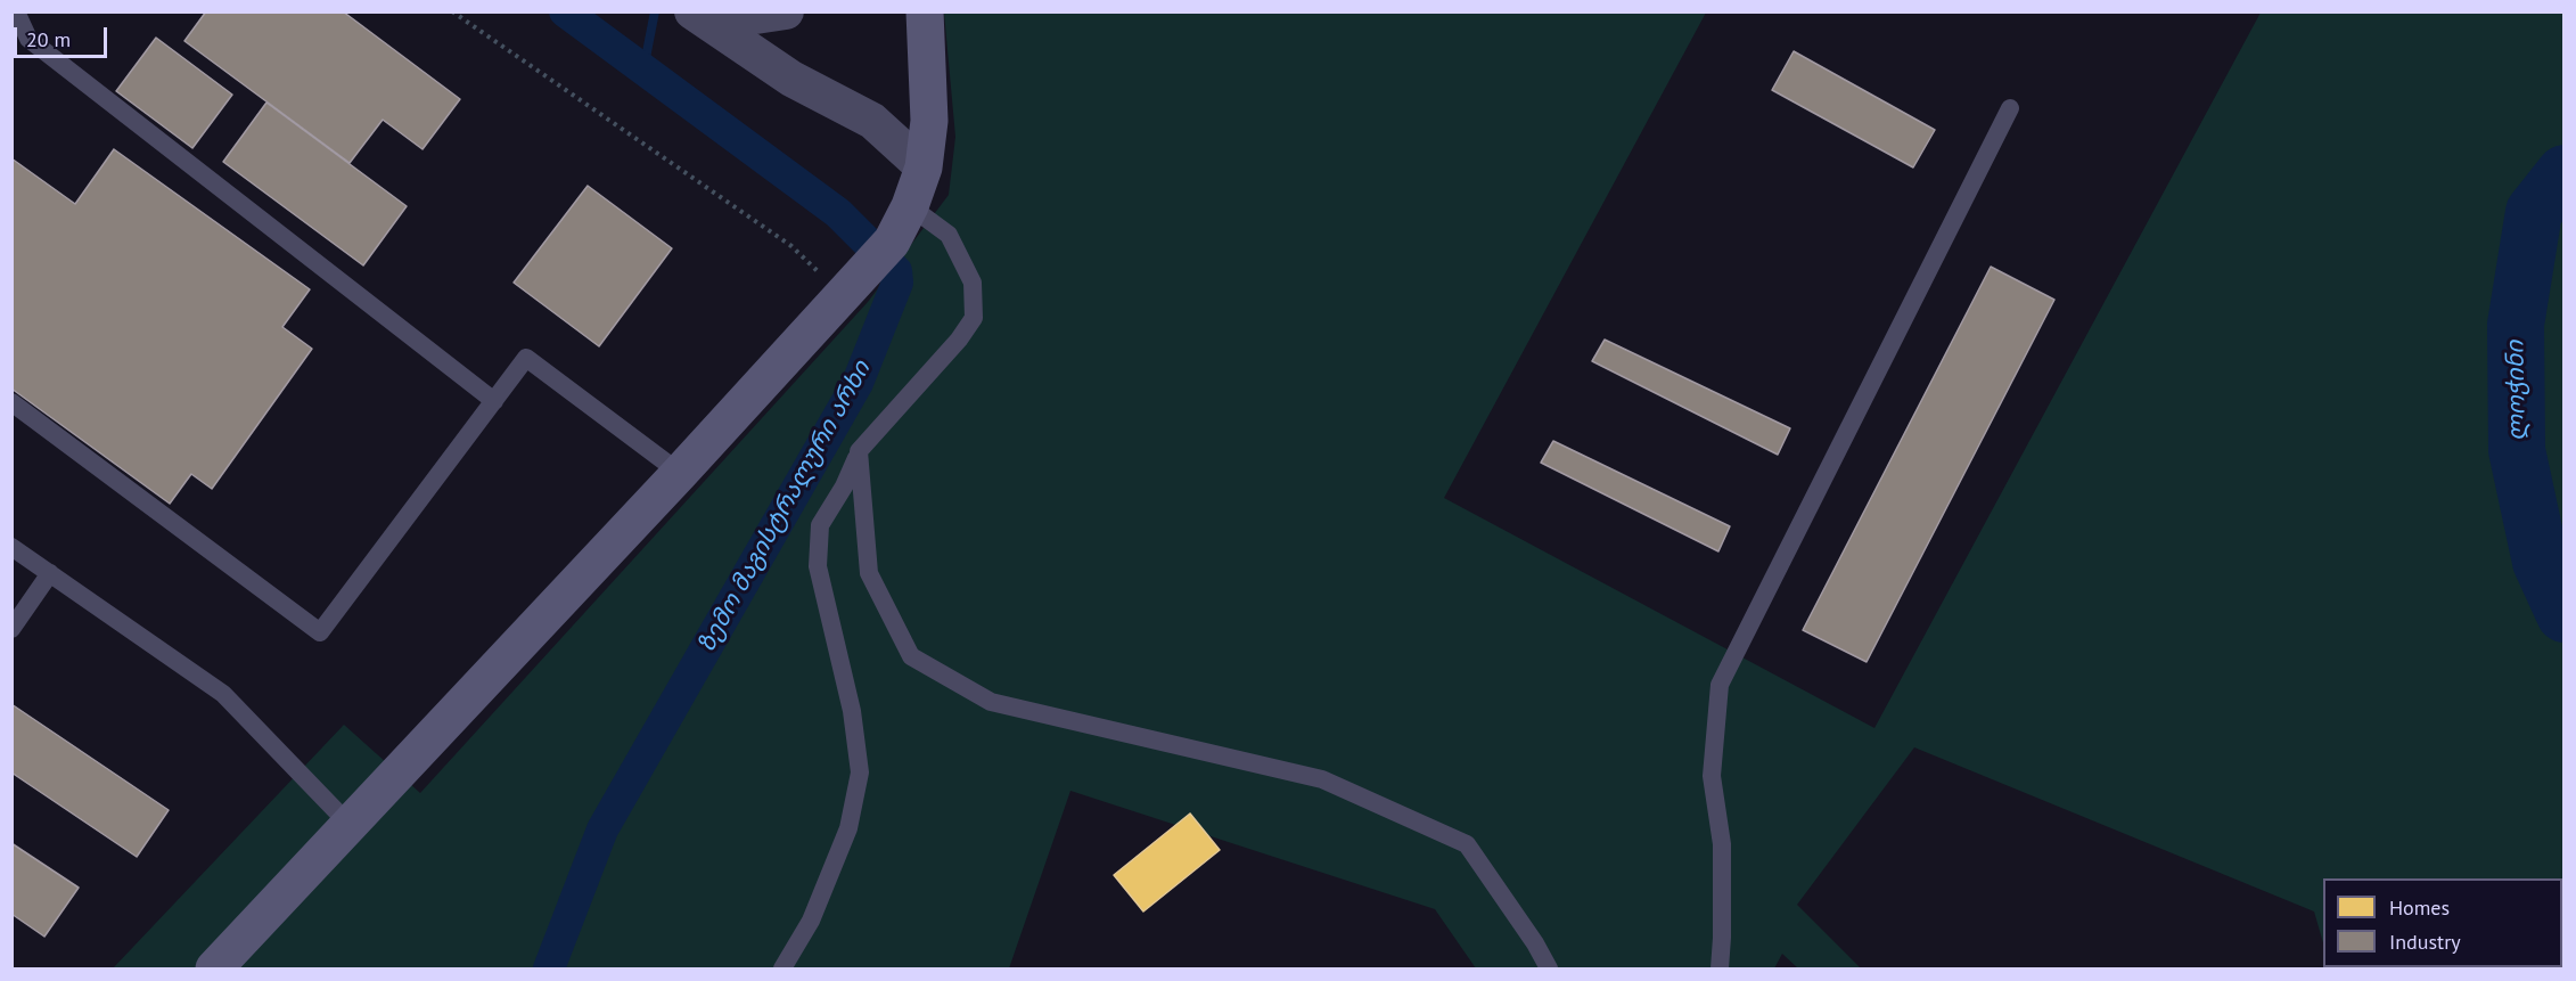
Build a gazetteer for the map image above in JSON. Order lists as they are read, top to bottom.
{
  "water": ["ლოჭინი", "ზემო მაგისტრალური არხი"],
  "legend": ["Homes", "Industry"],
  "scale_bar": "20 m"
}
